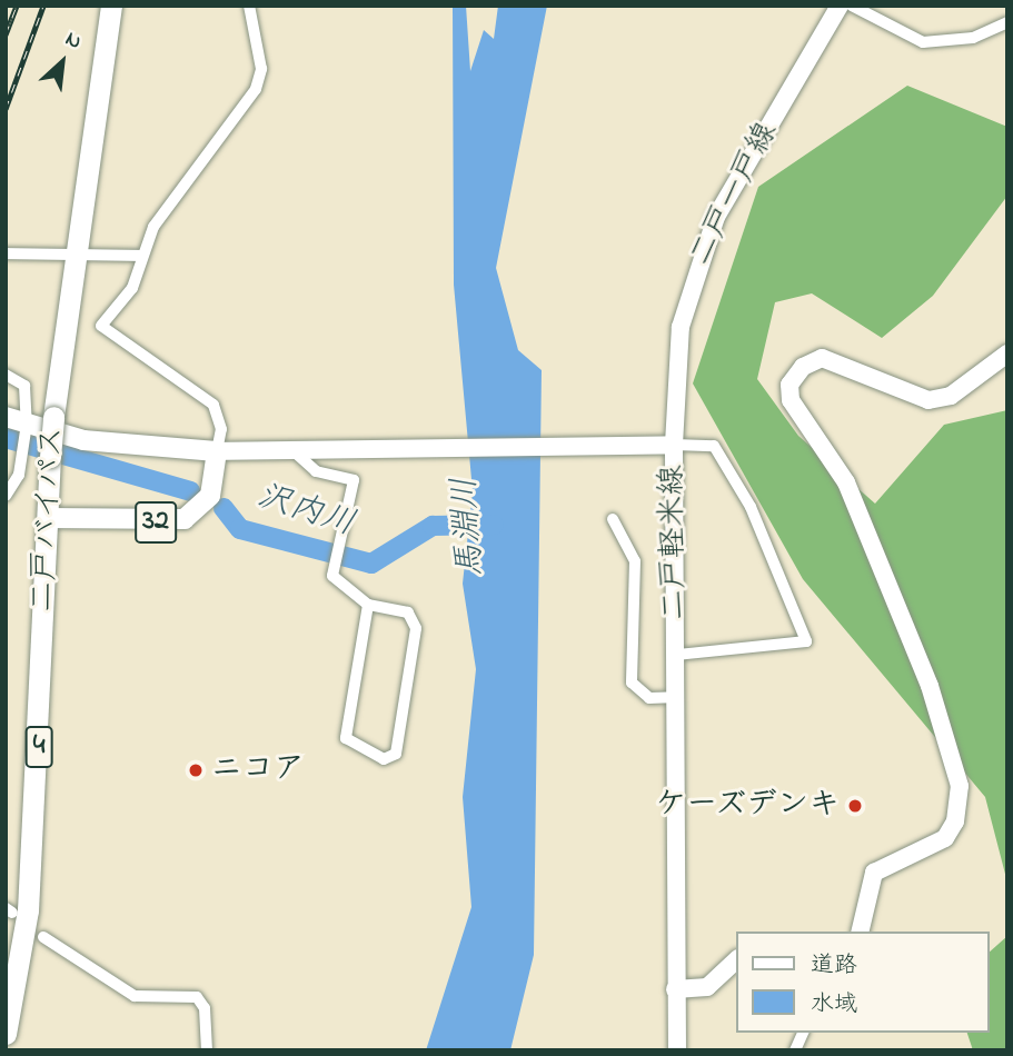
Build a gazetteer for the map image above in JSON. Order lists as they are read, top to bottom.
{
  "streets": {
    "highway": ["二戸バイパス", "4"],
    "main road": ["二戸一戸線", "32", "二戸軽米線"]
  },
  "crossings": [
    ["二戸一戸線", "二戸軽米線"],
    ["二戸バイパス", "32"],
    ["32", "二戸軽米線"]
  ],
  "water": ["沢内川", "馬淵川"],
  "places": ["ニコア", "ケーズデンキ"],
  "legend": ["道路", "水域"],
  "north": "top right"
}
